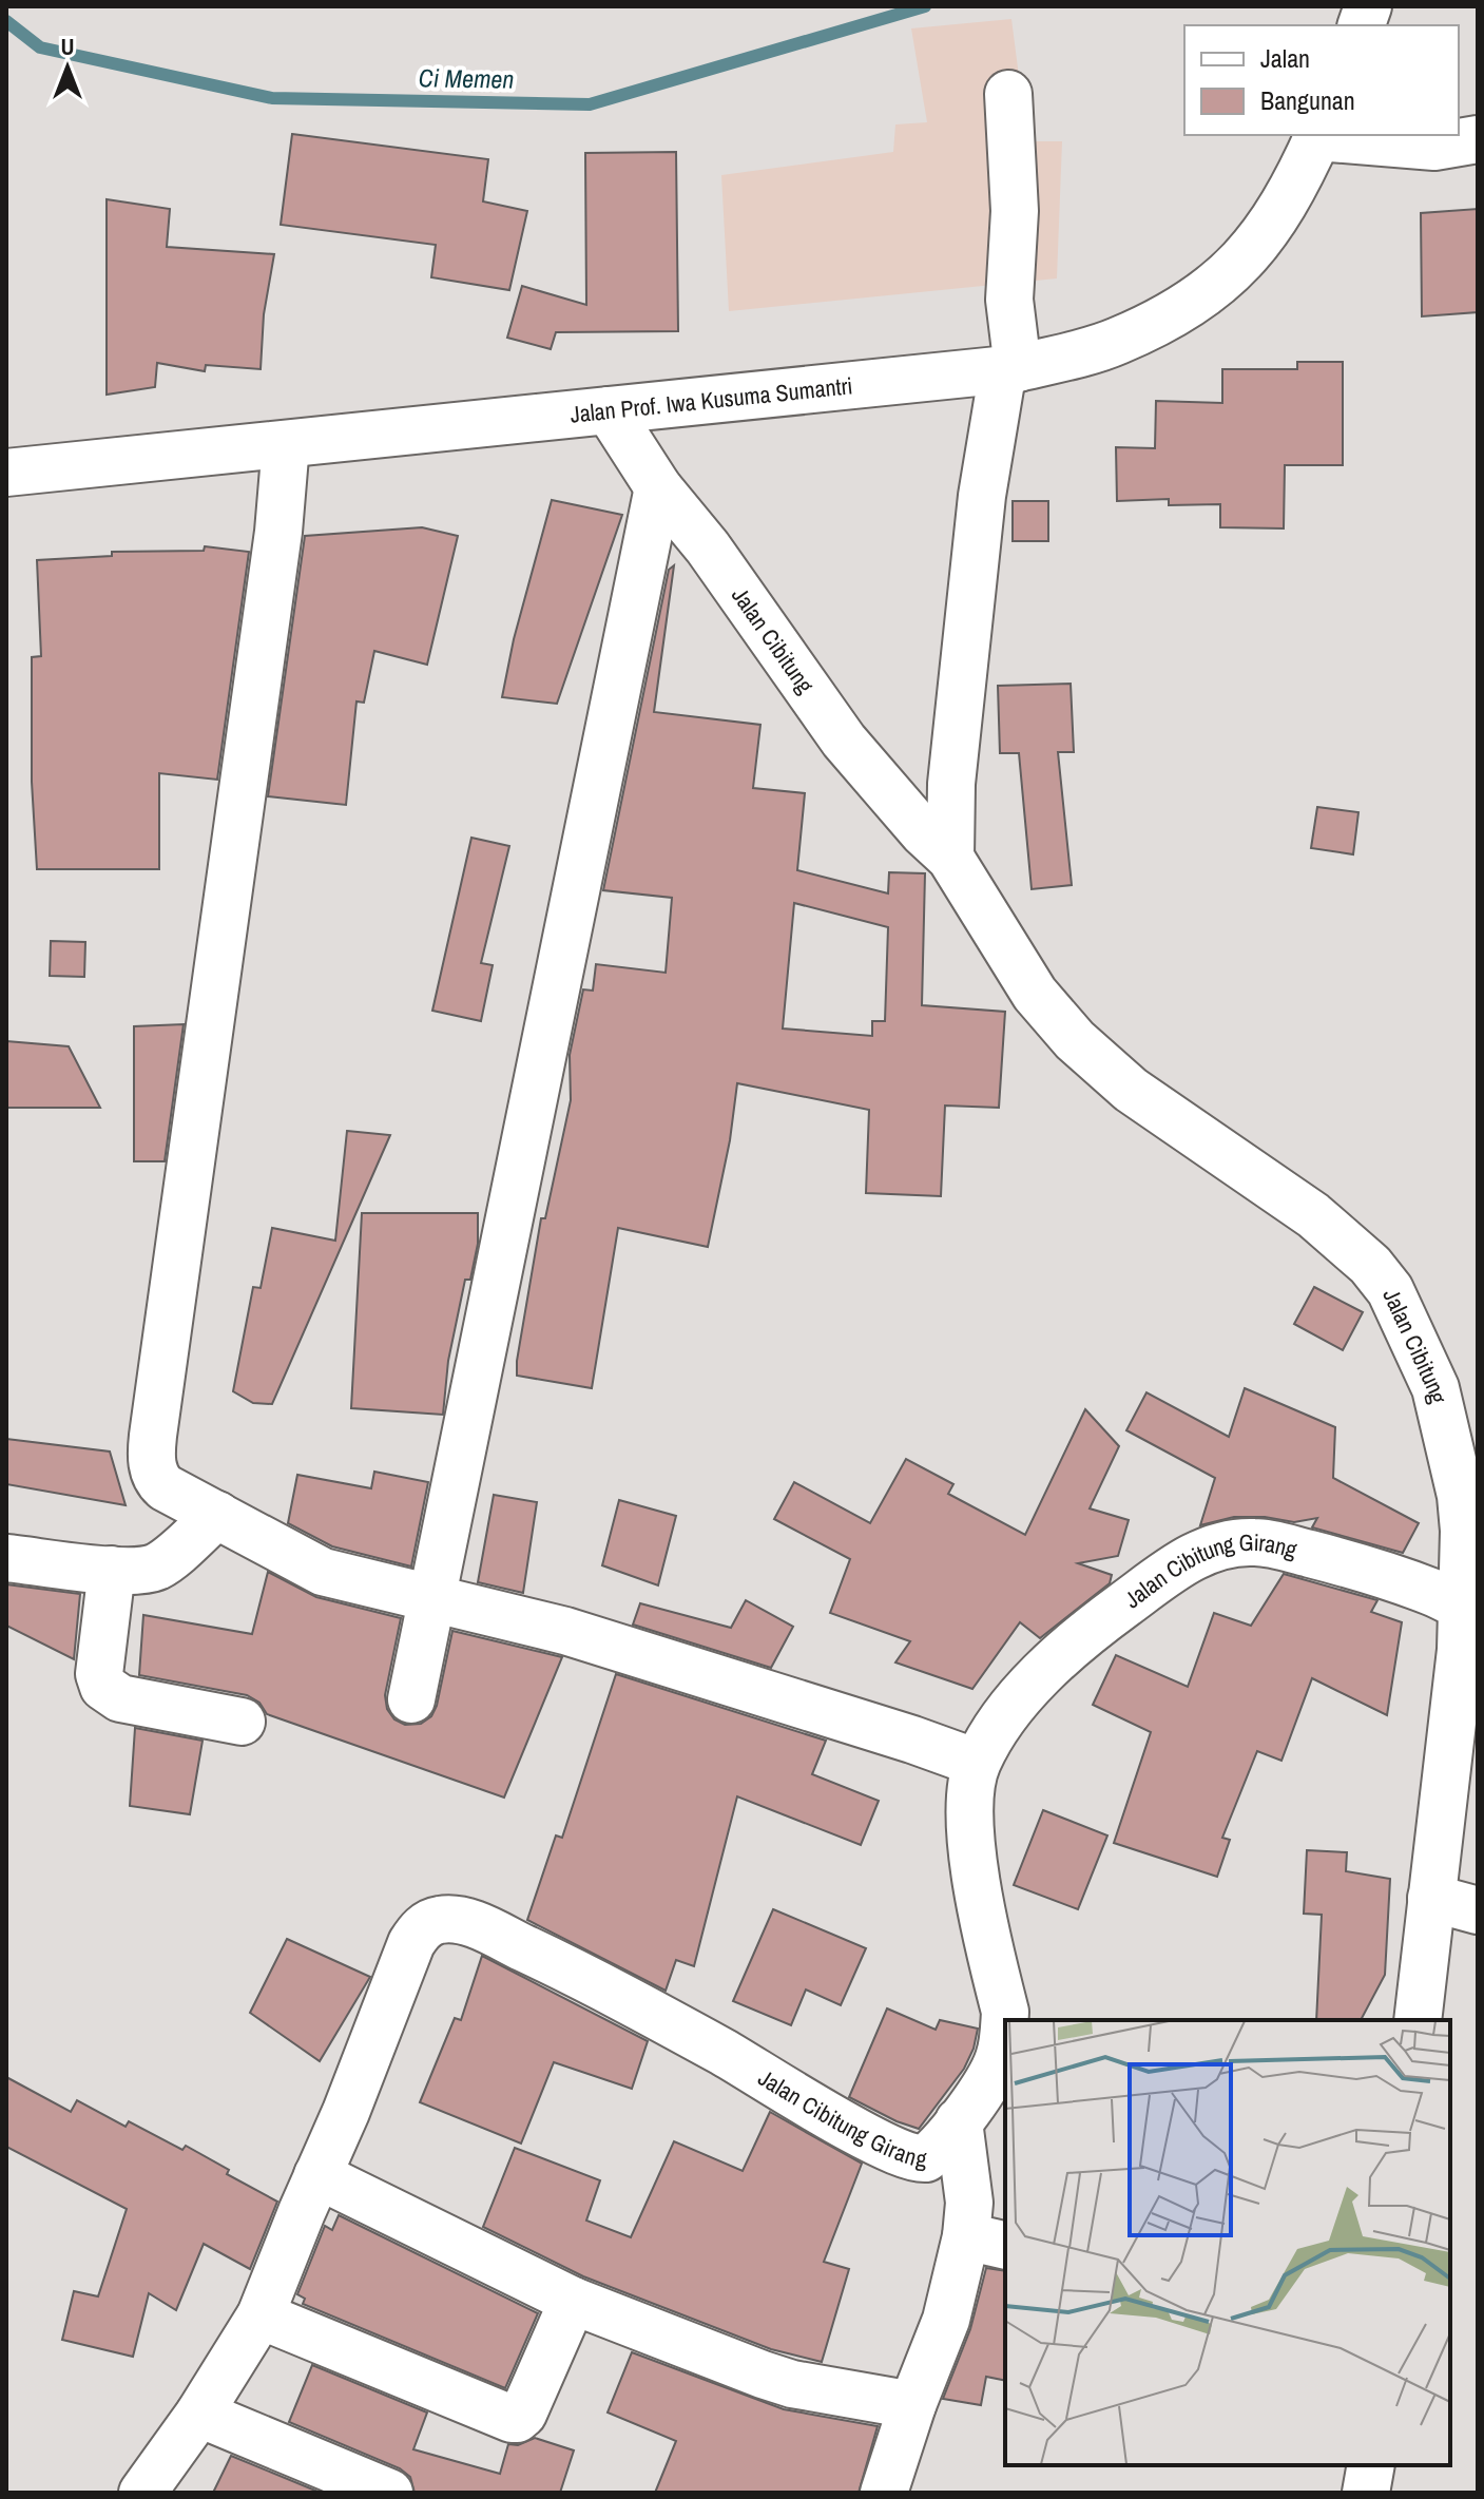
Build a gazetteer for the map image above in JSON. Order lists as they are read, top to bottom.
{
  "streets": {
    "street": ["Jalan Prof. Iwa Kusuma Sumantri", "Jalan Cibitung", "Jalan Cibitung Girang"]
  },
  "crossings": [
    ["Jalan Prof. Iwa Kusuma Sumantri", "Jalan Cibitung"],
    ["Jalan Cibitung", "Jalan Cibitung Girang"]
  ],
  "water": ["Ci Memen"],
  "legend": ["Jalan", "Bangunan"],
  "north": "top"
}
